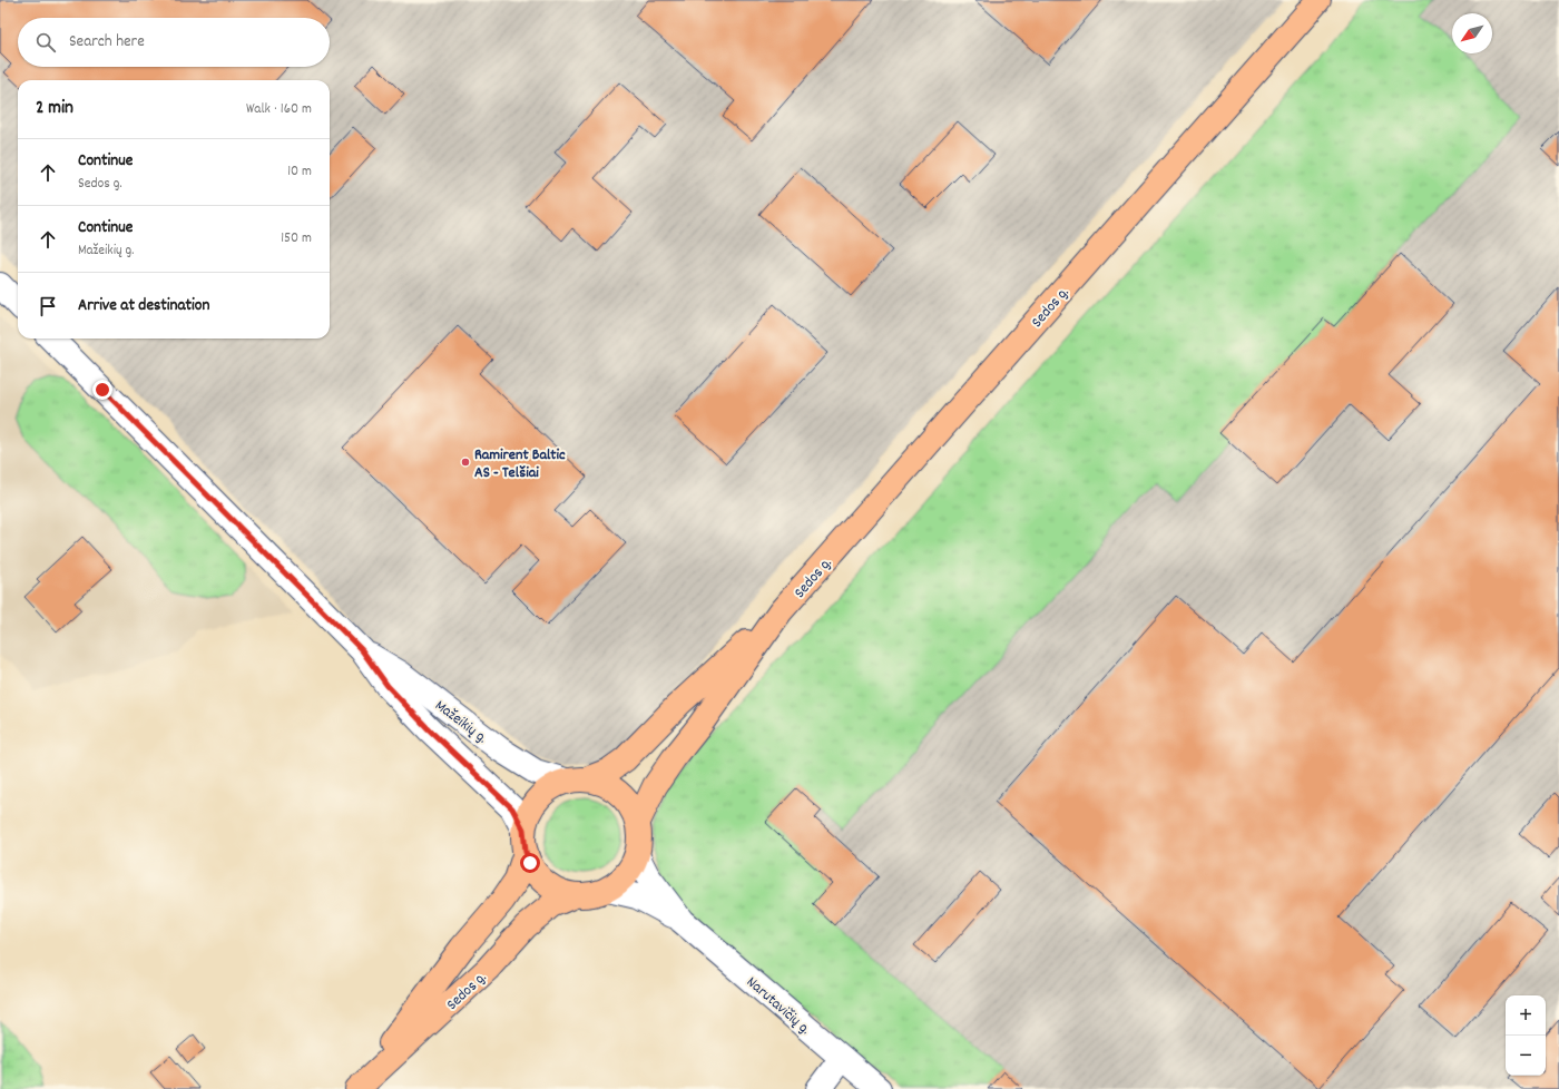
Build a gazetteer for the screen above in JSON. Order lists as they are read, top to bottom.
{
  "streets": {
    "main road": ["Sedos g."],
    "street": ["Mažeikių g.", "Narutavičių g."]
  },
  "crossings": [
    ["Sedos g.", "Mažeikių g."],
    ["Sedos g.", "Narutavičių g."],
    ["Mažeikių g.", "Narutavičių g."]
  ],
  "places": ["Ramirent Baltic AS - Telšiai"],
  "north": "bottom left",
  "page": {
    "search": "Search here",
    "heading": ["2 min", "Walk · 160 m"],
    "list": [
      ["Continue", "Sedos g.", "10 m"],
      ["Continue", "Mažeikių g.", "150 m"],
      "Arrive at destination"
    ],
    "map_buttons": ["+", "−"]
  }
}
